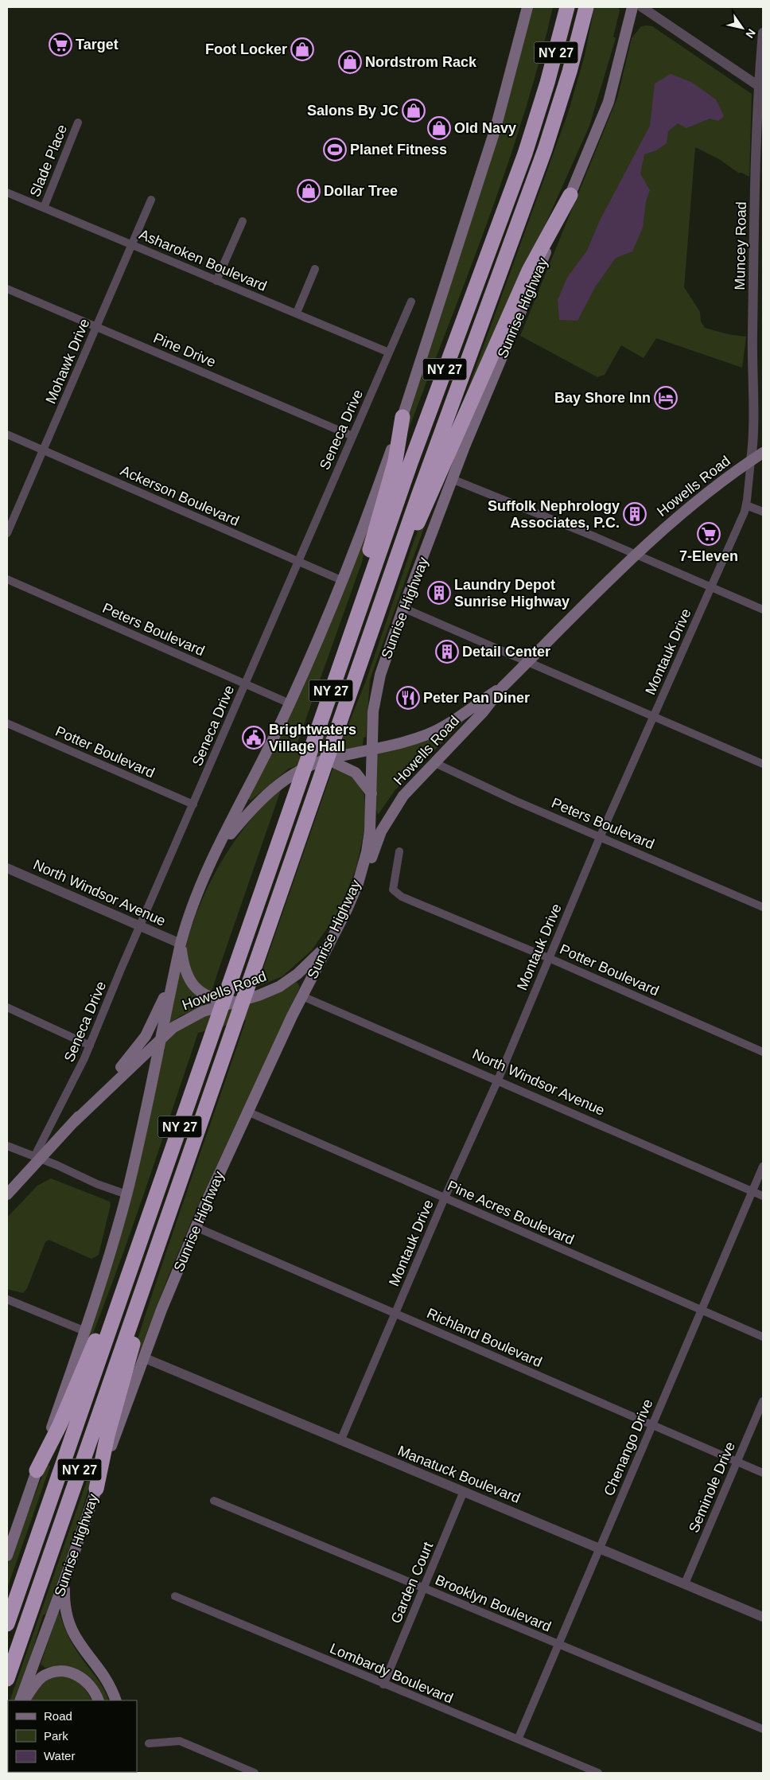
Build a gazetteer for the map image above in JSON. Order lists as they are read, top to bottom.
{
  "streets": {
    "highway": ["NY 27", "Sunrise Highway"],
    "main road": ["Howells Road"],
    "street": [
      "Slade Place",
      "Muncey Road",
      "Asharoken Boulevard",
      "Pine Drive",
      "Mohawk Drive",
      "Seneca Drive",
      "Ackerson Boulevard",
      "Peters Boulevard",
      "Montauk Drive",
      "Potter Boulevard",
      "North Windsor Avenue",
      "Pine Acres Boulevard",
      "Richland Boulevard",
      "Chenango Drive",
      "Manatuck Boulevard",
      "Seminole Drive",
      "Garden Court",
      "Brooklyn Boulevard",
      "Lombardy Boulevard"
    ]
  },
  "crossings": [
    ["Slade Place", "Asharoken Boulevard"],
    ["Muncey Road", "Howells Road"],
    ["Muncey Road", "Montauk Drive"],
    ["Asharoken Boulevard", "Mohawk Drive"],
    ["Asharoken Boulevard", "Seneca Drive"],
    ["Sunrise Highway", "Howells Road"],
    ["Sunrise Highway", "North Windsor Avenue"],
    ["Sunrise Highway", "Pine Acres Boulevard"],
    ["Sunrise Highway", "Richland Boulevard"],
    ["Sunrise Highway", "Manatuck Boulevard"],
    ["Pine Drive", "Mohawk Drive"],
    ["Pine Drive", "Seneca Drive"],
    ["Mohawk Drive", "Ackerson Boulevard"],
    ["Seneca Drive", "Howells Road"],
    ["Seneca Drive", "Ackerson Boulevard"],
    ["Seneca Drive", "Peters Boulevard"],
    ["Seneca Drive", "Potter Boulevard"],
    ["Seneca Drive", "North Windsor Avenue"],
    ["Howells Road", "Peters Boulevard"],
    ["Howells Road", "Montauk Drive"],
    ["Peters Boulevard", "Montauk Drive"],
    ["Montauk Drive", "Potter Boulevard"],
    ["Montauk Drive", "North Windsor Avenue"],
    ["Montauk Drive", "Pine Acres Boulevard"],
    ["Montauk Drive", "Richland Boulevard"],
    ["Montauk Drive", "Manatuck Boulevard"],
    ["North Windsor Avenue", "Chenango Drive"],
    ["Pine Acres Boulevard", "Chenango Drive"],
    ["Richland Boulevard", "Chenango Drive"],
    ["Richland Boulevard", "Seminole Drive"],
    ["Chenango Drive", "Manatuck Boulevard"],
    ["Chenango Drive", "Brooklyn Boulevard"],
    ["Chenango Drive", "Lombardy Boulevard"],
    ["Manatuck Boulevard", "Seminole Drive"],
    ["Manatuck Boulevard", "Garden Court"],
    ["Garden Court", "Brooklyn Boulevard"],
    ["Garden Court", "Lombardy Boulevard"]
  ],
  "places": {
    "supermarket": ["Target", "7-Eleven"],
    "shop": [
      "Foot Locker",
      "Nordstrom Rack",
      "Salons By JC",
      "Old Navy",
      "Dollar Tree"
    ],
    "sports": ["Planet Fitness"],
    "hotel": ["Bay Shore Inn"],
    "building": ["Suffolk Nephrology Associates, P.C.", "Laundry Depot Sunrise Highway", "Detail Center"],
    "restaurant": ["Peter Pan Diner"],
    "public building": ["Brightwaters Village Hall"]
  },
  "legend": ["Road", "Park", "Water"],
  "north": "bottom right"
}
